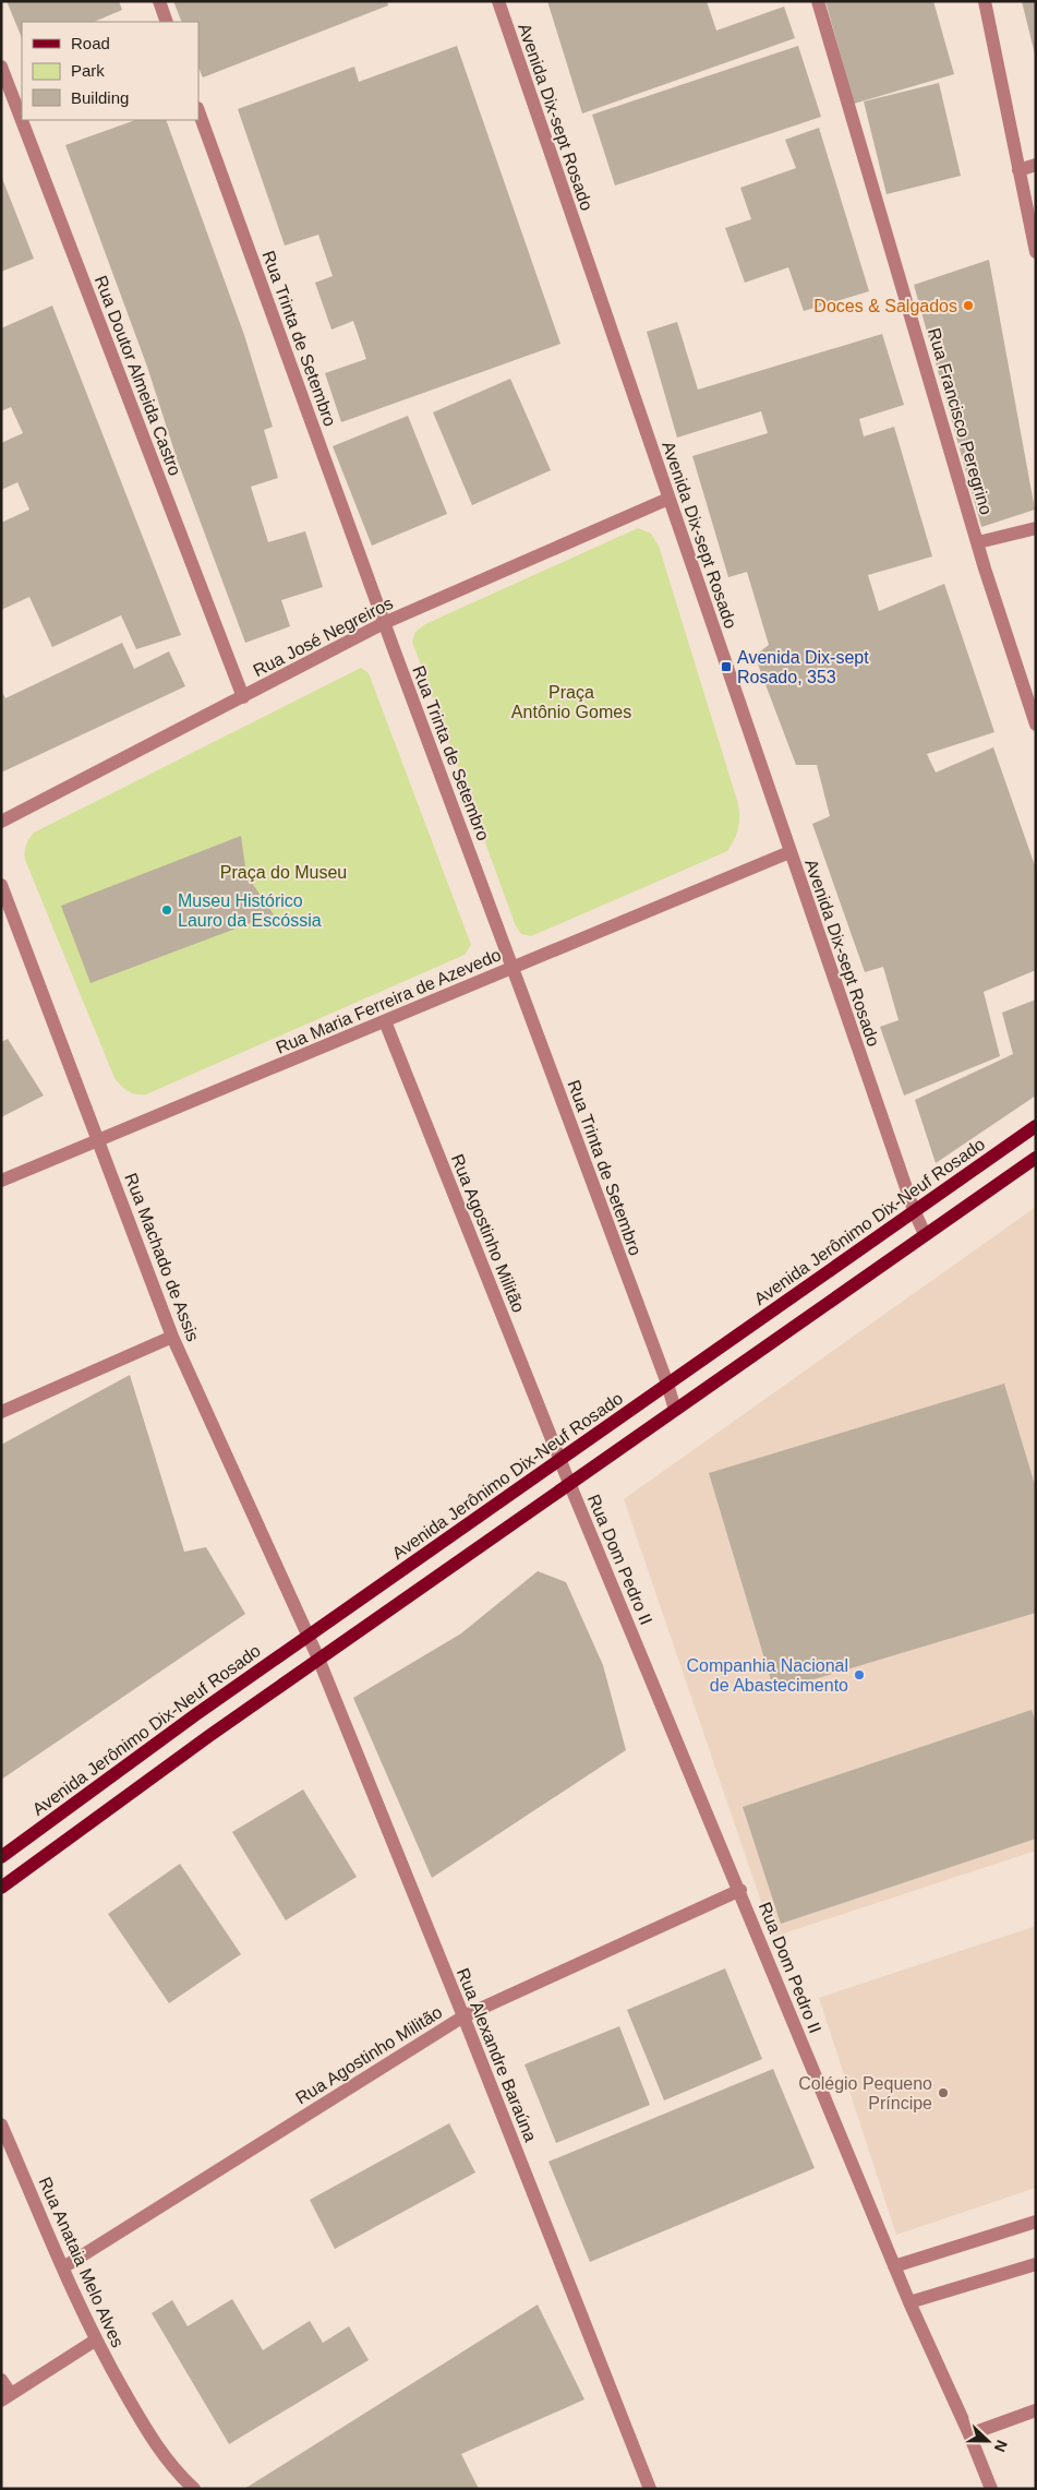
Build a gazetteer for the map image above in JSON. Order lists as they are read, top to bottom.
{
  "streets": {
    "main road": ["Avenida Jerônimo Dix-Neuf Rosado"],
    "street": [
      "Avenida Dix-sept Rosado",
      "Rua Trinta de Setembro",
      "Rua Doutor Almeida Castro",
      "Rua Francisco Peregrino",
      "Rua José Negreiros",
      "Rua Maria Ferreira de Azevedo",
      "Rua Agostinho Militão",
      "Rua Machado de Assis",
      "Rua Dom Pedro II",
      "Rua Alexandre Baraúna",
      "Rua Anataia Melo Alves"
    ]
  },
  "crossings": [
    ["Avenida Dix-sept Rosado", "Rua José Negreiros"],
    ["Avenida Dix-sept Rosado", "Rua Maria Ferreira de Azevedo"],
    ["Avenida Dix-sept Rosado", "Avenida Jerônimo Dix-Neuf Rosado"],
    ["Rua Trinta de Setembro", "Rua José Negreiros"],
    ["Rua Trinta de Setembro", "Rua Maria Ferreira de Azevedo"],
    ["Rua Trinta de Setembro", "Avenida Jerônimo Dix-Neuf Rosado"],
    ["Rua Doutor Almeida Castro", "Rua José Negreiros"],
    ["Rua Maria Ferreira de Azevedo", "Rua Agostinho Militão"],
    ["Rua Maria Ferreira de Azevedo", "Rua Machado de Assis"],
    ["Avenida Jerônimo Dix-Neuf Rosado", "Rua Agostinho Militão"],
    ["Avenida Jerônimo Dix-Neuf Rosado", "Rua Machado de Assis"],
    ["Avenida Jerônimo Dix-Neuf Rosado", "Rua Dom Pedro II"],
    ["Avenida Jerônimo Dix-Neuf Rosado", "Rua Alexandre Baraúna"],
    ["Rua Agostinho Militão", "Rua Dom Pedro II"],
    ["Rua Agostinho Militão", "Rua Alexandre Baraúna"],
    ["Rua Agostinho Militão", "Rua Anataia Melo Alves"],
    ["Rua Machado de Assis", "Rua Alexandre Baraúna"]
  ],
  "parks": ["Praça Antônio Gomes", "Praça do Museu"],
  "places": {
    "other": [
      "Doces & Salgados",
      "Museu Histórico Lauro da Escóssia",
      "Companhia Nacional de Abastecimento",
      "Colégio Pequeno Príncipe"
    ],
    "transit": ["Avenida Dix-sept Rosado, 353"]
  },
  "legend": ["Road", "Park", "Building"],
  "north": "right"
}
